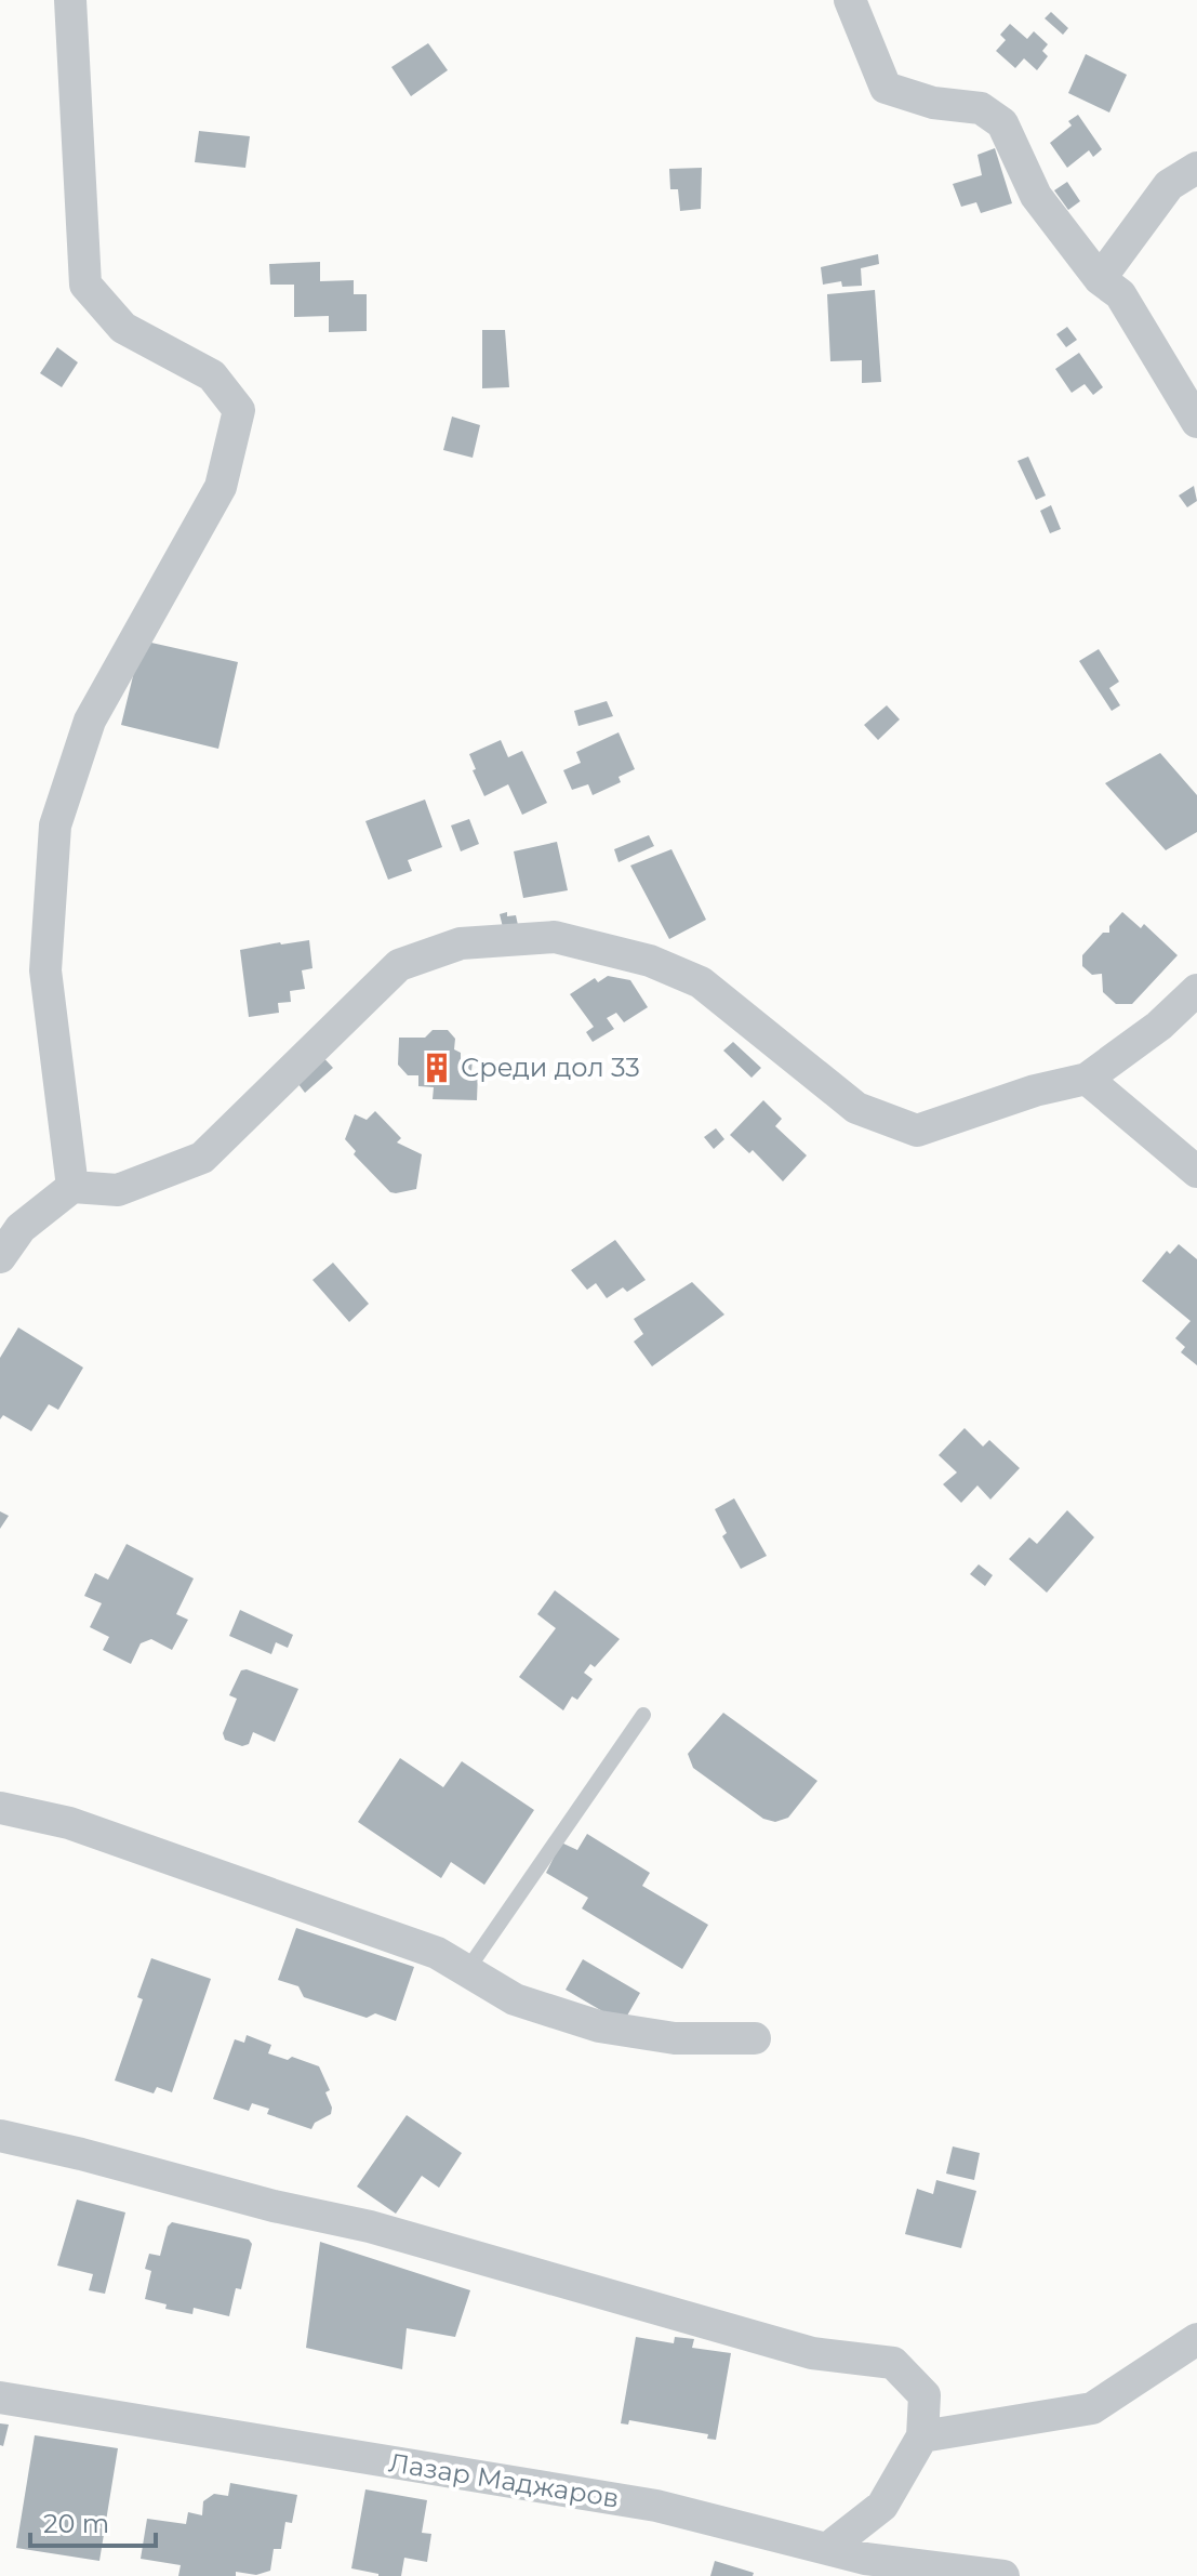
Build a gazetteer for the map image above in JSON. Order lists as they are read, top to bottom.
{
  "streets": {
    "street": ["Лазар Маджаров"]
  },
  "places": {
    "building": ["Среди дол 33"]
  },
  "scale_bar": "20 m"
}
